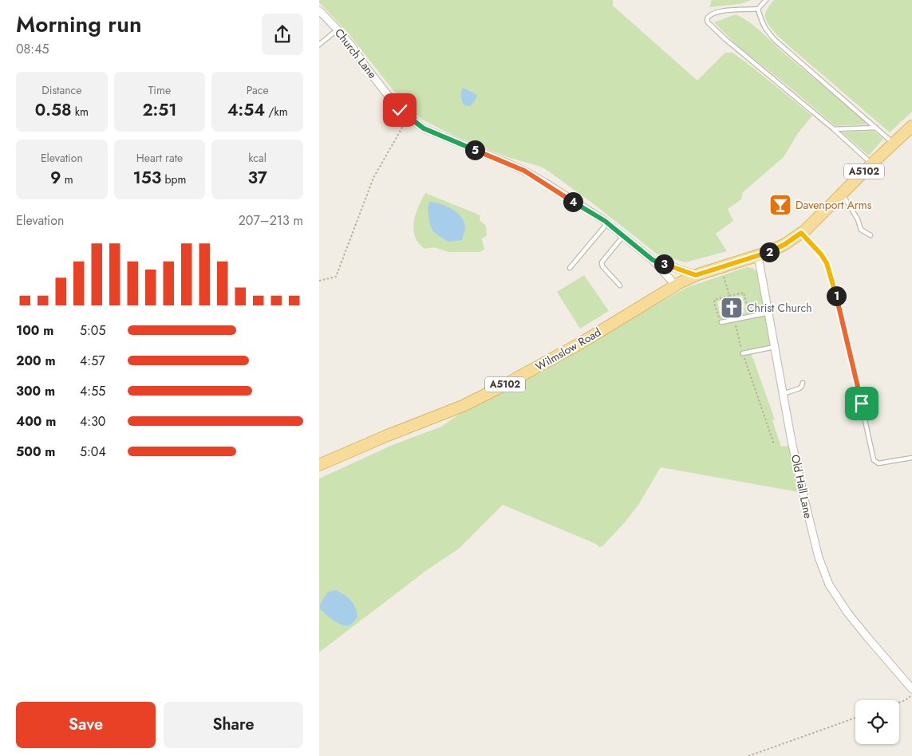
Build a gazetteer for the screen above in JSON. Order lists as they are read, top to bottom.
{
  "streets": {
    "main road": ["A5102", "Wilmslow Road"],
    "street": ["Church Lane", "Old Hall Lane"]
  },
  "crossings": [
    ["Church Lane", "A5102"],
    ["Church Lane", "Wilmslow Road"],
    ["A5102", "Wilmslow Road"],
    ["A5102", "Old Hall Lane"]
  ],
  "places": {
    "bar": ["Davenport Arms"],
    "church": ["Christ Church"]
  },
  "page": {
    "heading": ["Morning run", "08:45"],
    "stats": [
      ["Distance", "0.58 km"],
      ["Time", "2:51"],
      ["Pace", "4:54 /km"],
      ["Elevation", "9 m"],
      ["Heart rate", "153 bpm"],
      ["kcal", "37"]
    ],
    "pins": [
      "5",
      "4",
      "2",
      "3",
      "1"
    ],
    "chart": ["Elevation", "207–213 m"],
    "list": [
      {
        "name": "100 m",
        "note": "5:05"
      },
      {
        "name": "200 m",
        "note": "4:57"
      },
      {
        "name": "300 m",
        "note": "4:55"
      },
      {
        "name": "400 m",
        "note": "4:30"
      },
      {
        "name": "500 m",
        "note": "5:04"
      }
    ],
    "buttons": ["Save", "Share"]
  }
}
